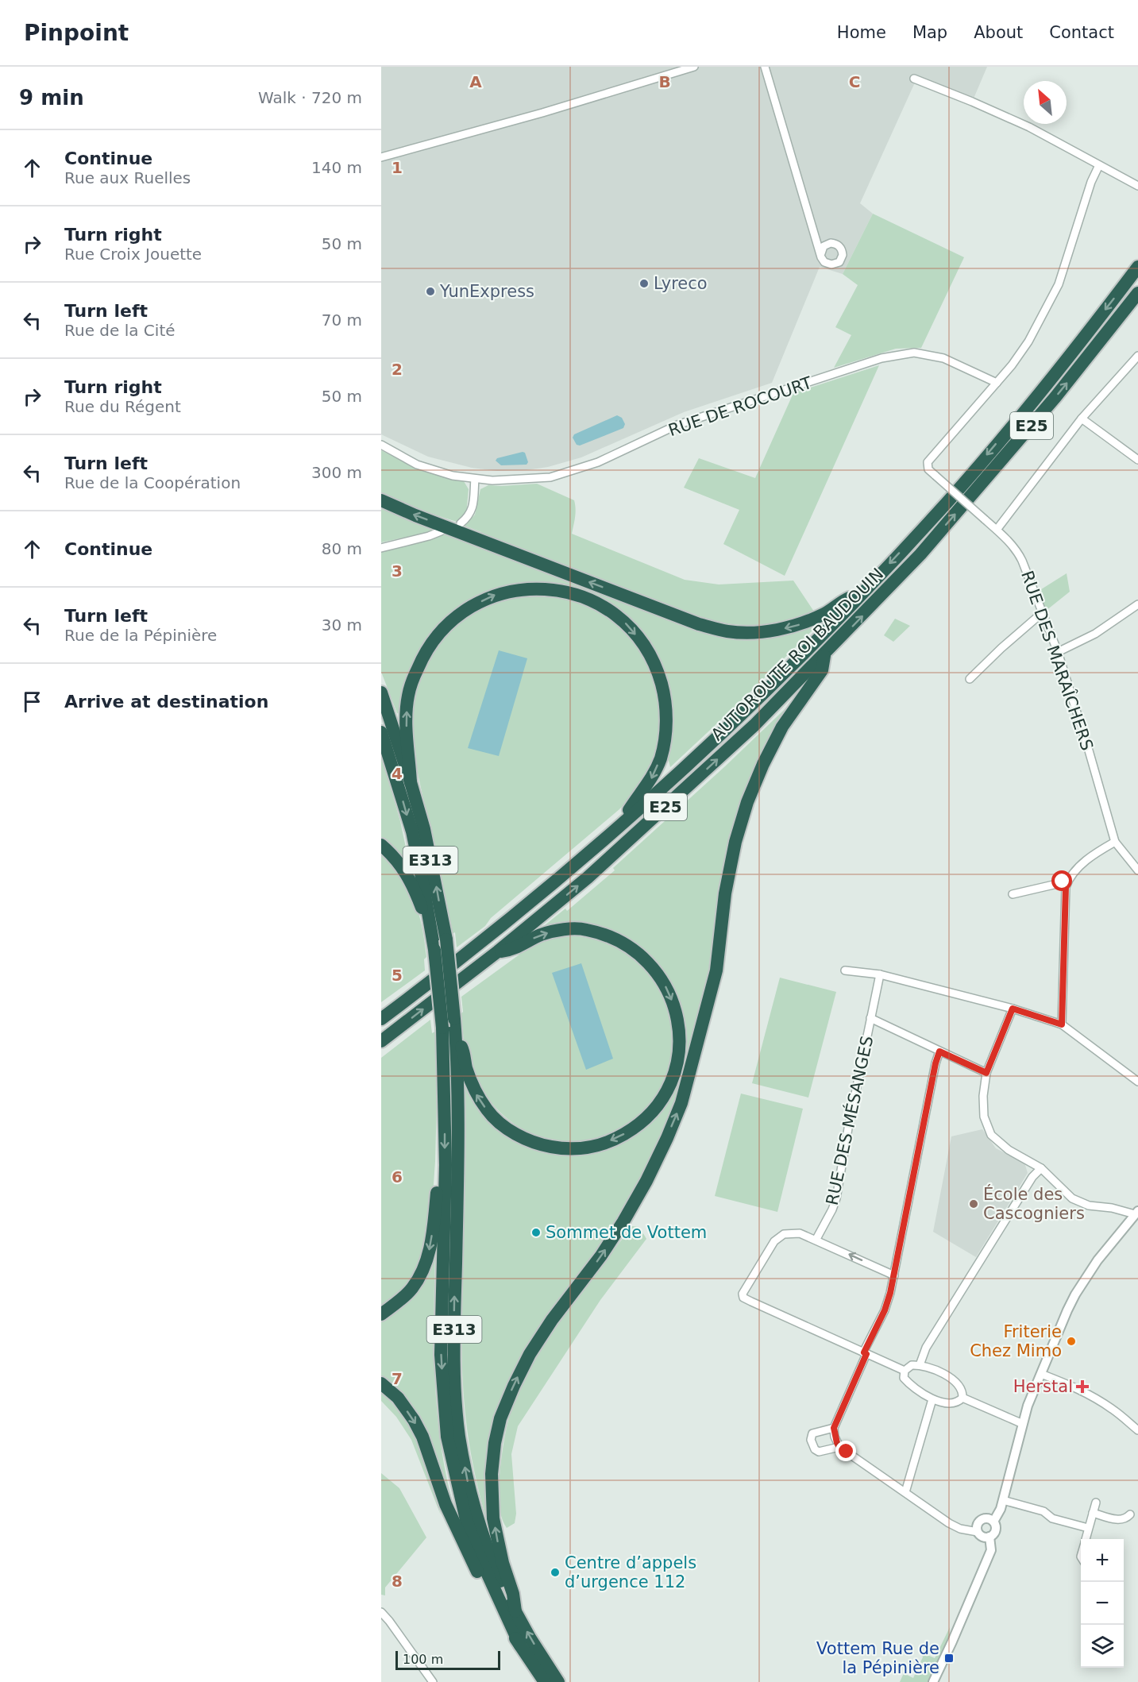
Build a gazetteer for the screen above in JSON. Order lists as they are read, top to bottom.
{
  "streets": {
    "highway": ["E25", "AUTOROUTE ROI BAUDOUIN", "E313"],
    "street": ["RUE DE ROCOURT", "RUE DES MARAÎCHERS", "RUE DES MÉSANGES"]
  },
  "crossings": [
    ["RUE DE ROCOURT", "RUE DES MARAÎCHERS"],
    ["E25", "AUTOROUTE ROI BAUDOUIN"]
  ],
  "places": {
    "other": [
      "Lyreco",
      "YunExpress",
      "École des Cascogniers",
      "Sommet de Vottem",
      "Friterie Chez Mimo",
      "Centre d’appels d’urgence 112"
    ],
    "health": ["Herstal"],
    "transit": ["Vottem Rue de la Pépinière"]
  },
  "scale_bar": "100 m",
  "north": "top left",
  "page": {
    "header": "Pinpoint",
    "nav": [
      "Home",
      "Map",
      "About",
      "Contact"
    ],
    "heading": ["9 min", "Walk · 720 m"],
    "list": [
      ["Continue", "Rue aux Ruelles", "140 m"],
      ["Turn right", "Rue Croix Jouette", "50 m"],
      ["Turn left", "Rue de la Cité", "70 m"],
      ["Turn right", "Rue du Régent", "50 m"],
      ["Turn left", "Rue de la Coopération", "300 m"],
      ["Continue", "80 m"],
      ["Turn left", "Rue de la Pépinière", "30 m"],
      "Arrive at destination"
    ],
    "map_buttons": ["+", "−"],
    "scale": "100 m"
  },
  "grid": {
    "columns": ["A", "B", "C"],
    "rows": [
      "1",
      "2",
      "3",
      "4",
      "5",
      "6",
      "7",
      "8"
    ]
  }
}
